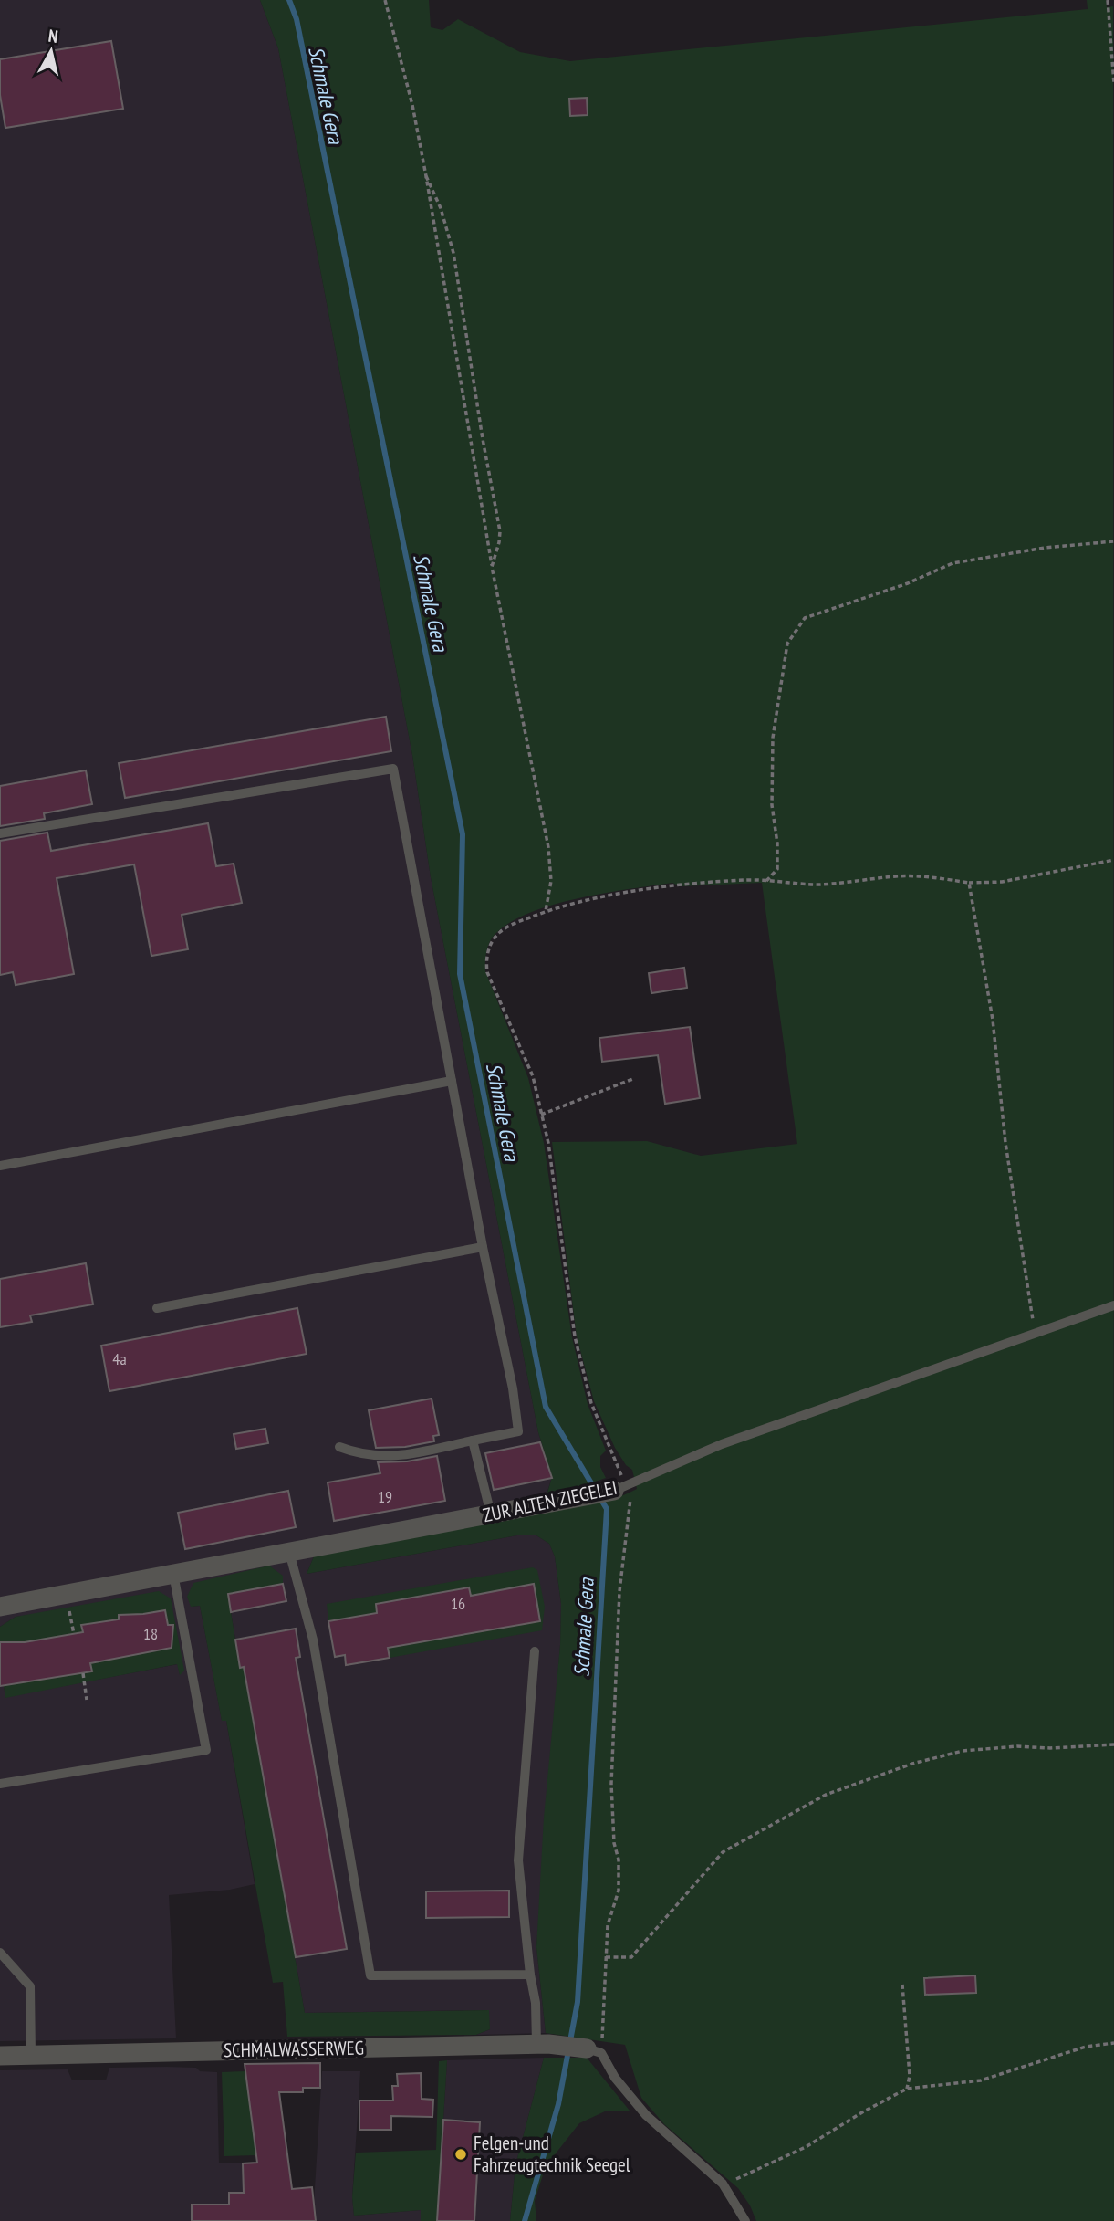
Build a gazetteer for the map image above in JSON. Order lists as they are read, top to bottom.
{
  "streets": {
    "street": ["ZUR ALTEN ZIEGELEI", "SCHMALWASSERWEG"]
  },
  "water": ["Schmale Gera"],
  "places": ["Felgen-und Fahrzeugtechnik Seegel"],
  "house_numbers": [
    "4a",
    "19",
    "16",
    "18"
  ],
  "north": "top"
}
